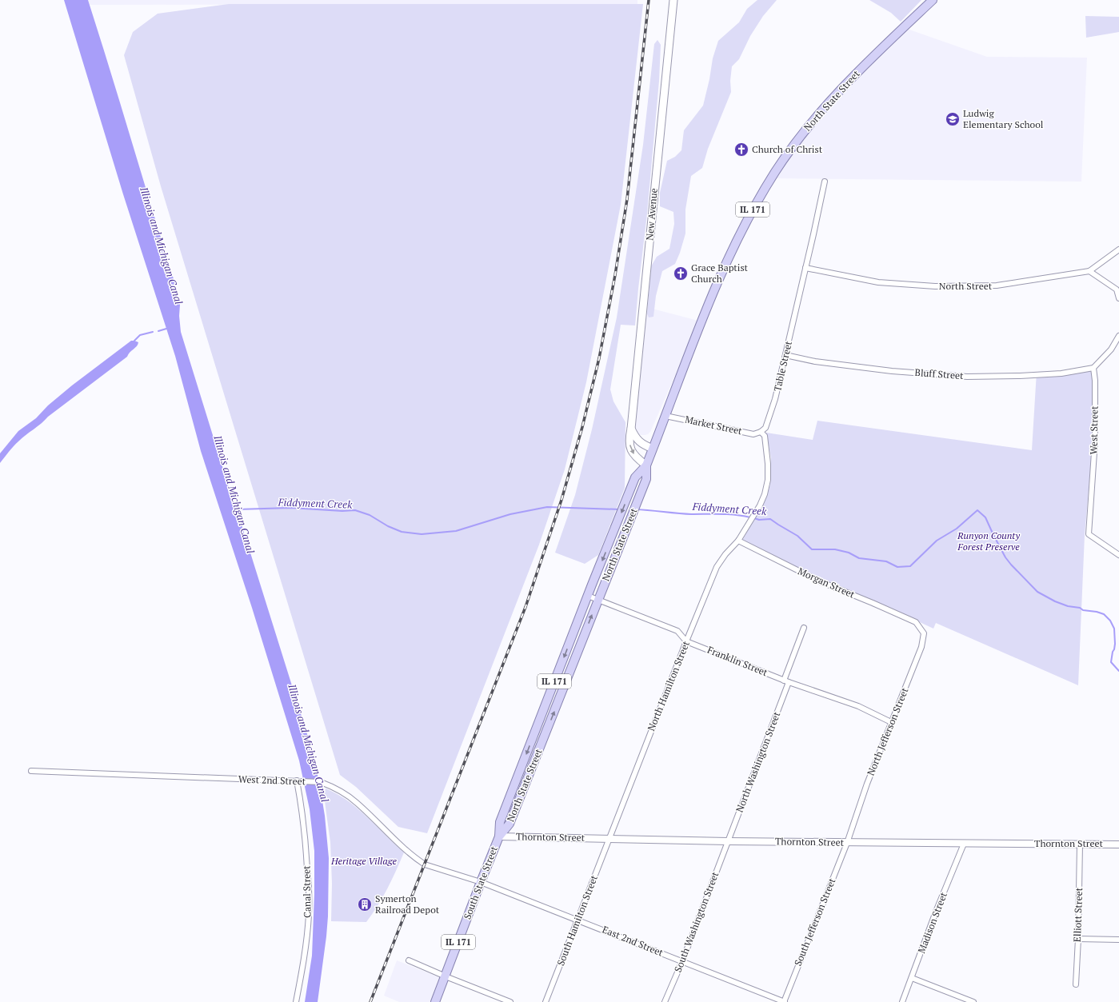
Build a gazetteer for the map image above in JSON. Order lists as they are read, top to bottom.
{
  "streets": {
    "main road": [
      "North State Street",
      "IL 171",
      "New Avenue",
      "South State Street"
    ],
    "street": [
      "North Street",
      "Table Street",
      "Bluff Street",
      "Market Street",
      "West Street",
      "Morgan Street",
      "Franklin Street",
      "North Hamilton Street",
      "North Jefferson Street",
      "North Washington Street",
      "West 2nd Street",
      "Thornton Street",
      "Canal Street",
      "Elliott Street",
      "South Hamilton Street",
      "South Washington Street",
      "South Jefferson Street",
      "Madison Street",
      "East 2nd Street"
    ]
  },
  "crossings": [
    ["North State Street", "New Avenue"],
    ["North State Street", "Market Street"],
    ["North State Street", "Franklin Street"],
    ["North State Street", "Thornton Street"],
    ["North State Street", "South State Street"],
    ["North Street", "Table Street"],
    ["Table Street", "Bluff Street"],
    ["Table Street", "Market Street"],
    ["Bluff Street", "West Street"],
    ["Morgan Street", "North Hamilton Street"],
    ["Morgan Street", "North Jefferson Street"],
    ["Franklin Street", "North Hamilton Street"],
    ["Franklin Street", "North Jefferson Street"],
    ["Franklin Street", "North Washington Street"],
    ["North Hamilton Street", "Thornton Street"],
    ["North Hamilton Street", "South Hamilton Street"],
    ["North Jefferson Street", "Thornton Street"],
    ["North Jefferson Street", "South Jefferson Street"],
    ["North Washington Street", "Thornton Street"],
    ["North Washington Street", "South Washington Street"],
    ["West 2nd Street", "South State Street"],
    ["West 2nd Street", "Canal Street"],
    ["West 2nd Street", "East 2nd Street"],
    ["Thornton Street", "South State Street"],
    ["Thornton Street", "Elliott Street"],
    ["Thornton Street", "South Hamilton Street"],
    ["Thornton Street", "South Washington Street"],
    ["Thornton Street", "South Jefferson Street"],
    ["Thornton Street", "Madison Street"],
    ["South State Street", "East 2nd Street"],
    ["South Hamilton Street", "East 2nd Street"],
    ["South Washington Street", "East 2nd Street"],
    ["South Jefferson Street", "East 2nd Street"]
  ],
  "water": ["Illinois and Michigan Canal", "Fiddyment Creek"],
  "parks": ["Runyon County Forest Preserve", "Heritage Village"],
  "places": {
    "school or university": ["Ludwig Elementary School"],
    "church": ["Church of Christ", "Grace Baptist Church"],
    "building": ["Symerton Railroad Depot"]
  }
}
